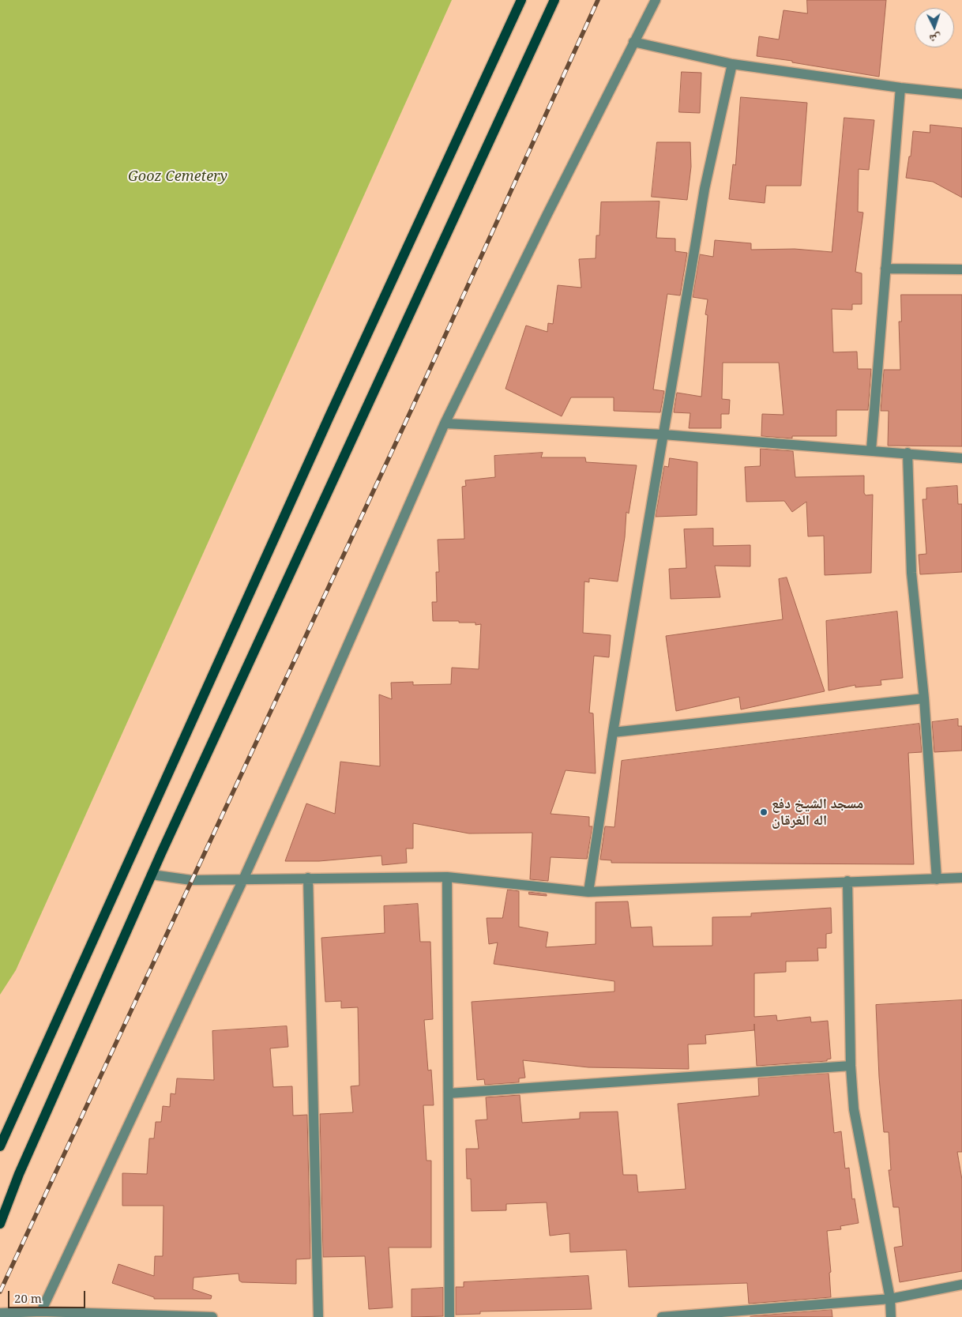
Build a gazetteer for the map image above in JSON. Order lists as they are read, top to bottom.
{
  "parks": ["Gooz Cemetery"],
  "places": ["مسجد الشيخ دفع اله الغرقان"],
  "scale_bar": "20 m",
  "north": "bottom"
}
